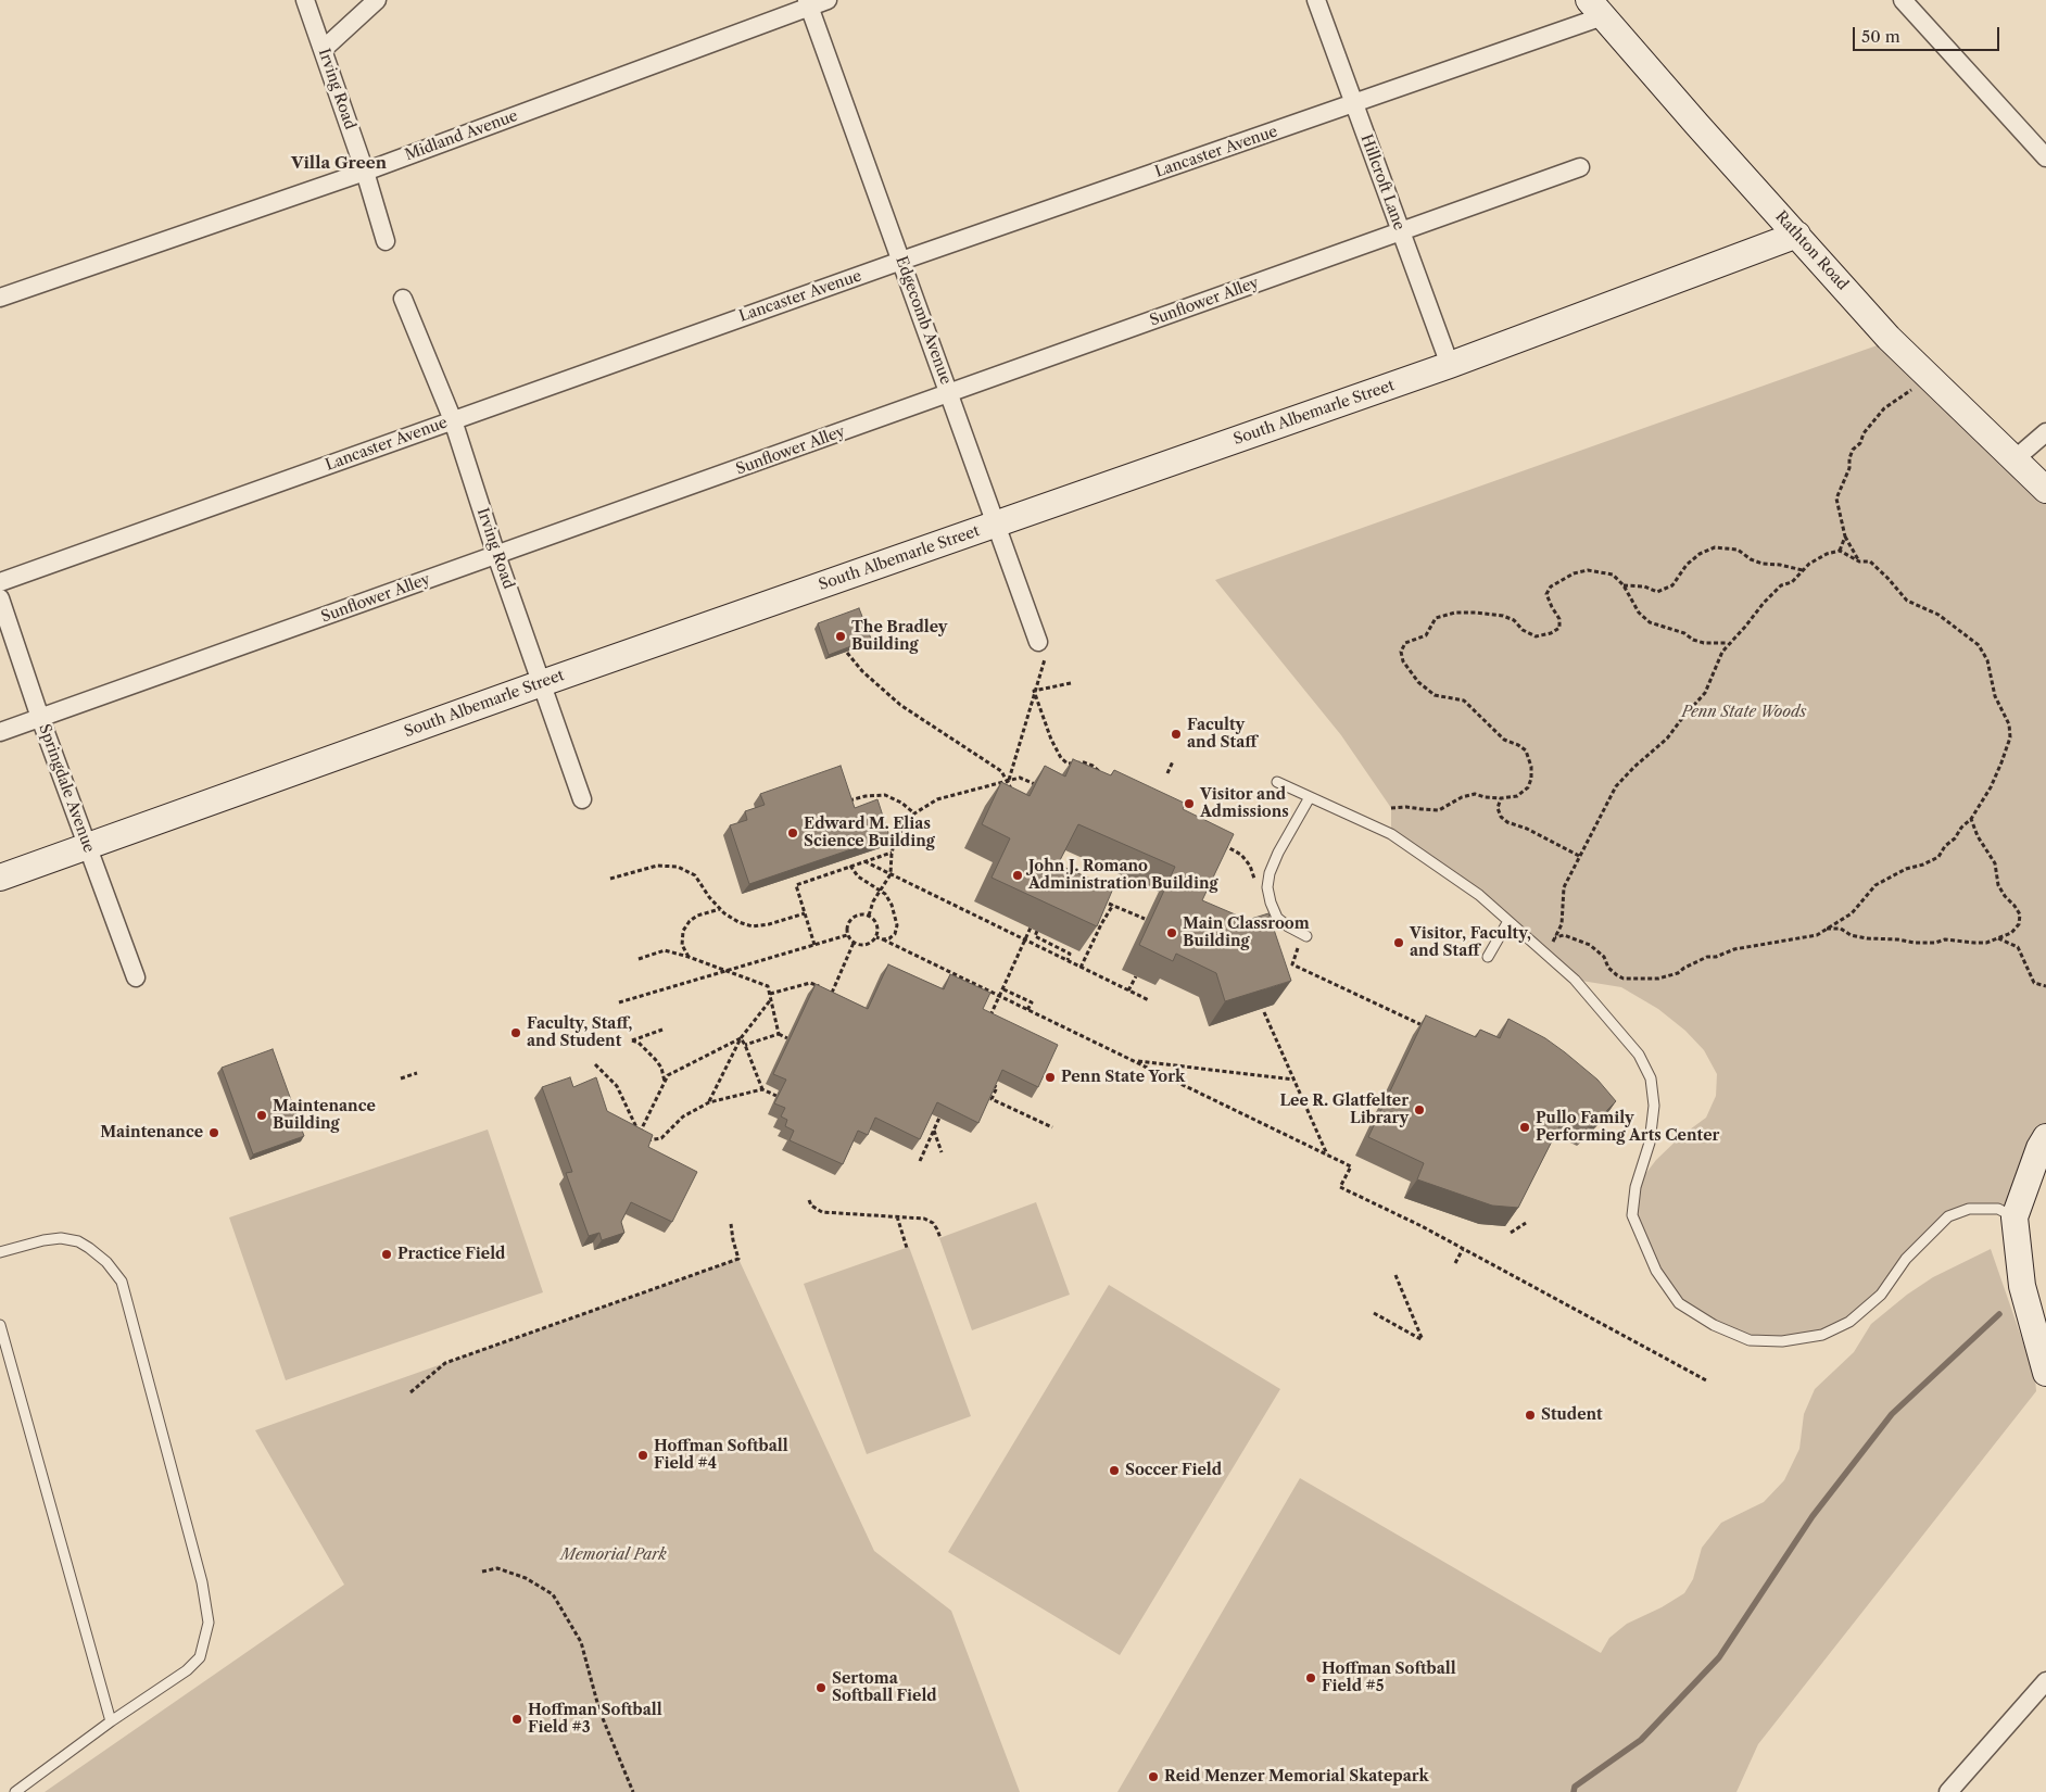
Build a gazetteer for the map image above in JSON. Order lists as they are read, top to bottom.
{
  "streets": {
    "street": [
      "Irving Road",
      "Midland Avenue",
      "Lancaster Avenue",
      "Hillcroft Lane",
      "Rathton Road",
      "Sunflower Alley",
      "Edgecomb Avenue",
      "South Albemarle Street",
      "Springdale Avenue"
    ]
  },
  "crossings": [
    ["Irving Road", "Midland Avenue"],
    ["Irving Road", "Lancaster Avenue"],
    ["Irving Road", "Sunflower Alley"],
    ["Irving Road", "South Albemarle Street"],
    ["Midland Avenue", "Edgecomb Avenue"],
    ["Lancaster Avenue", "Hillcroft Lane"],
    ["Lancaster Avenue", "Rathton Road"],
    ["Lancaster Avenue", "Edgecomb Avenue"],
    ["Hillcroft Lane", "Sunflower Alley"],
    ["Hillcroft Lane", "South Albemarle Street"],
    ["Rathton Road", "South Albemarle Street"],
    ["Sunflower Alley", "Edgecomb Avenue"],
    ["Sunflower Alley", "Springdale Avenue"],
    ["Edgecomb Avenue", "South Albemarle Street"],
    ["South Albemarle Street", "Springdale Avenue"]
  ],
  "districts": ["Villa Green"],
  "parks": ["Penn State Woods", "Memorial Park"],
  "places": [
    "The Bradley Building",
    "Faculty and Staff",
    "Visitor and Admissions",
    "Edward M. Elias Science Building",
    "John J. Romano Administration Building",
    "Main Classroom Building",
    "Visitor, Faculty, and Staff",
    "Faculty, Staff, and Student",
    "Penn State York",
    "Lee R. Glatfelter Library",
    "Maintenance Building",
    "Pullo Family Performing Arts Center",
    "Maintenance",
    "Practice Field",
    "Student",
    "Hoffman Softball Field #4",
    "Soccer Field",
    "Hoffman Softball Field #5",
    "Sertoma Softball Field",
    "Hoffman Softball Field #3",
    "Reid Menzer Memorial Skatepark"
  ],
  "scale_bar": "50 m"
}
